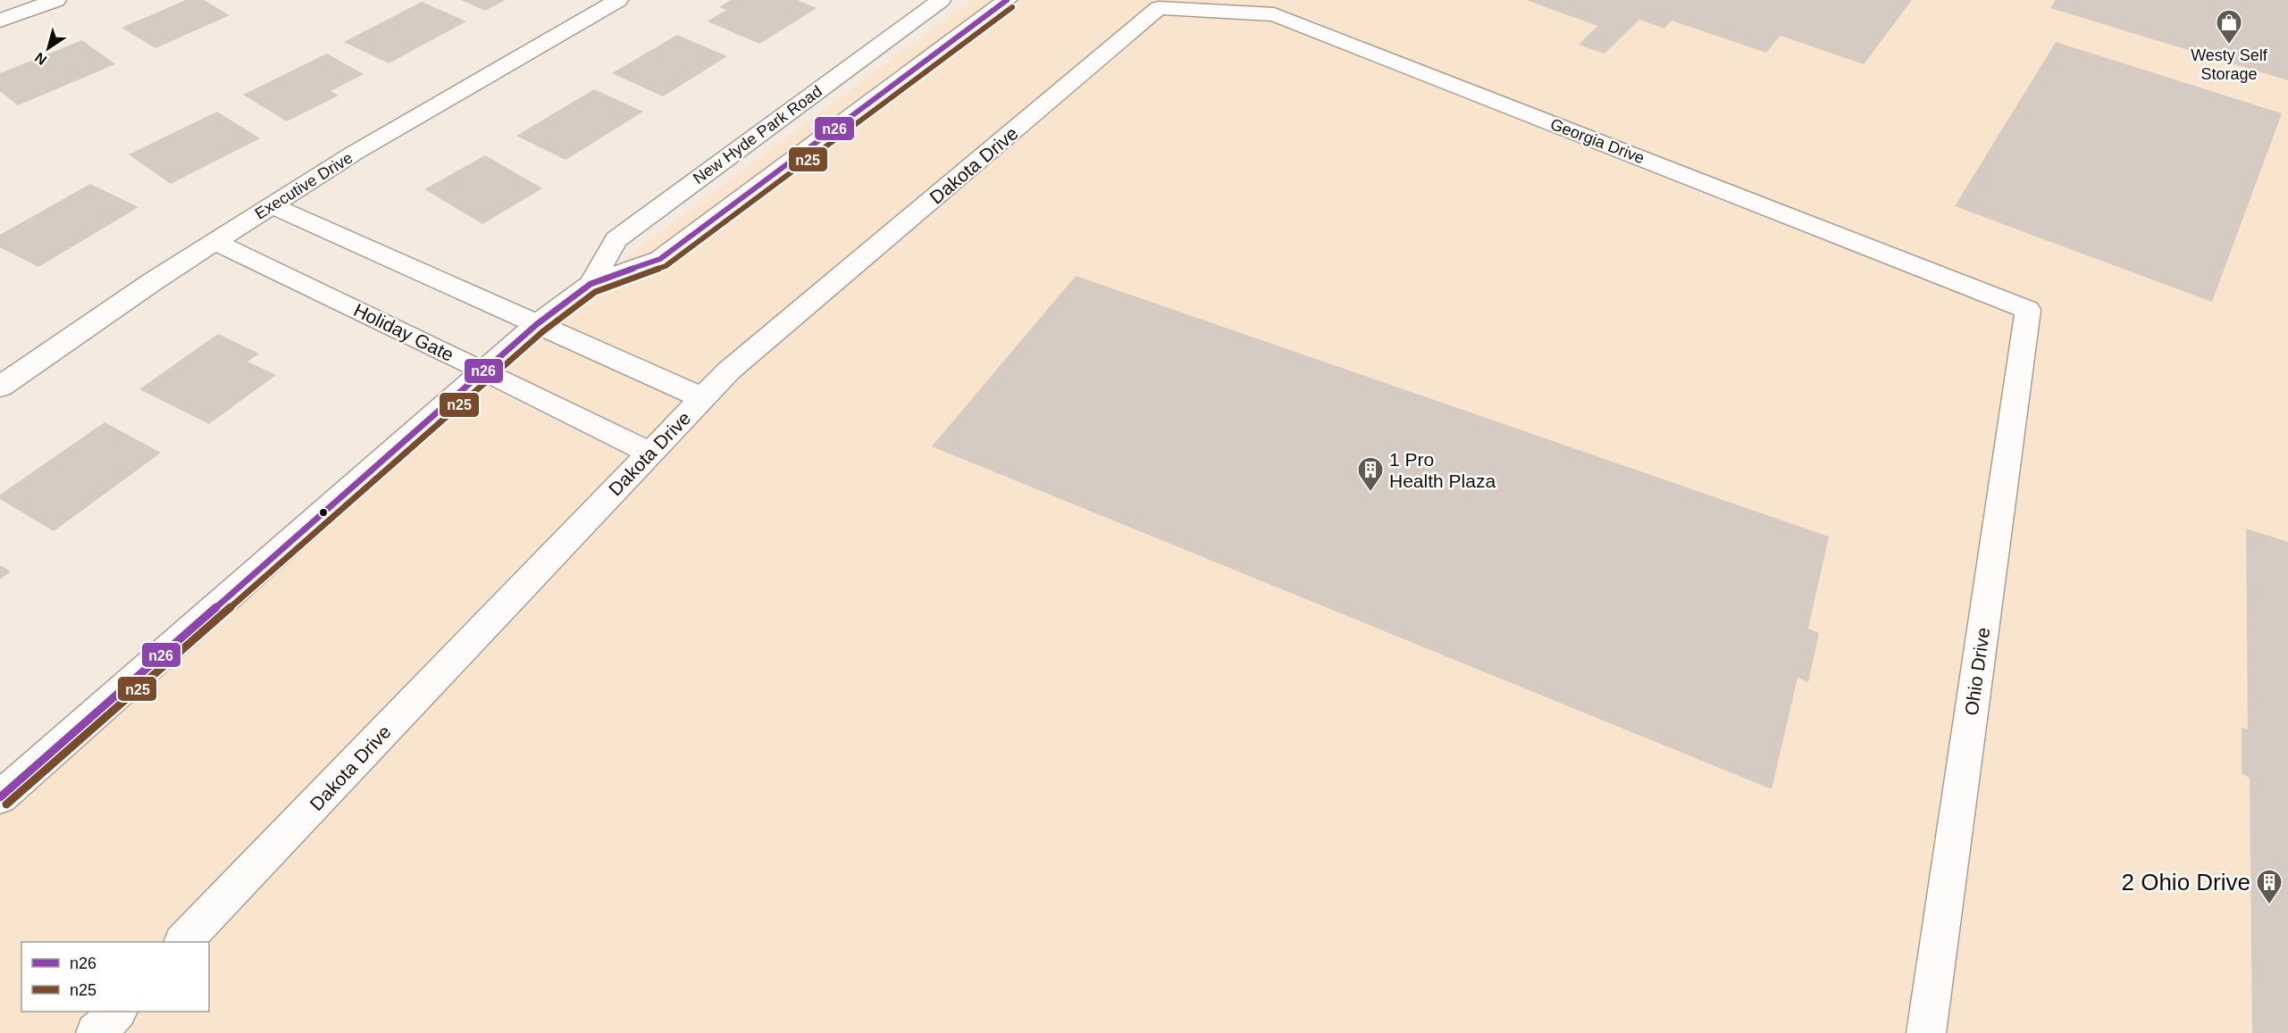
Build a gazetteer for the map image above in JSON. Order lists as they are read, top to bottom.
{
  "streets": {
    "street": [
      "New Hyde Park Road",
      "Georgia Drive",
      "Dakota Drive",
      "Executive Drive",
      "Holiday Gate",
      "Ohio Drive"
    ]
  },
  "crossings": [
    ["New Hyde Park Road", "Holiday Gate"],
    ["Georgia Drive", "Dakota Drive"],
    ["Georgia Drive", "Ohio Drive"],
    ["Dakota Drive", "Holiday Gate"],
    ["Executive Drive", "Holiday Gate"]
  ],
  "places": {
    "shop": ["Westy Self Storage"],
    "building": ["1 Pro Health Plaza", "2 Ohio Drive"]
  },
  "lines": ["transit line n26", "transit line n25"],
  "legend": ["n26", "n25"],
  "north": "bottom left"
}
